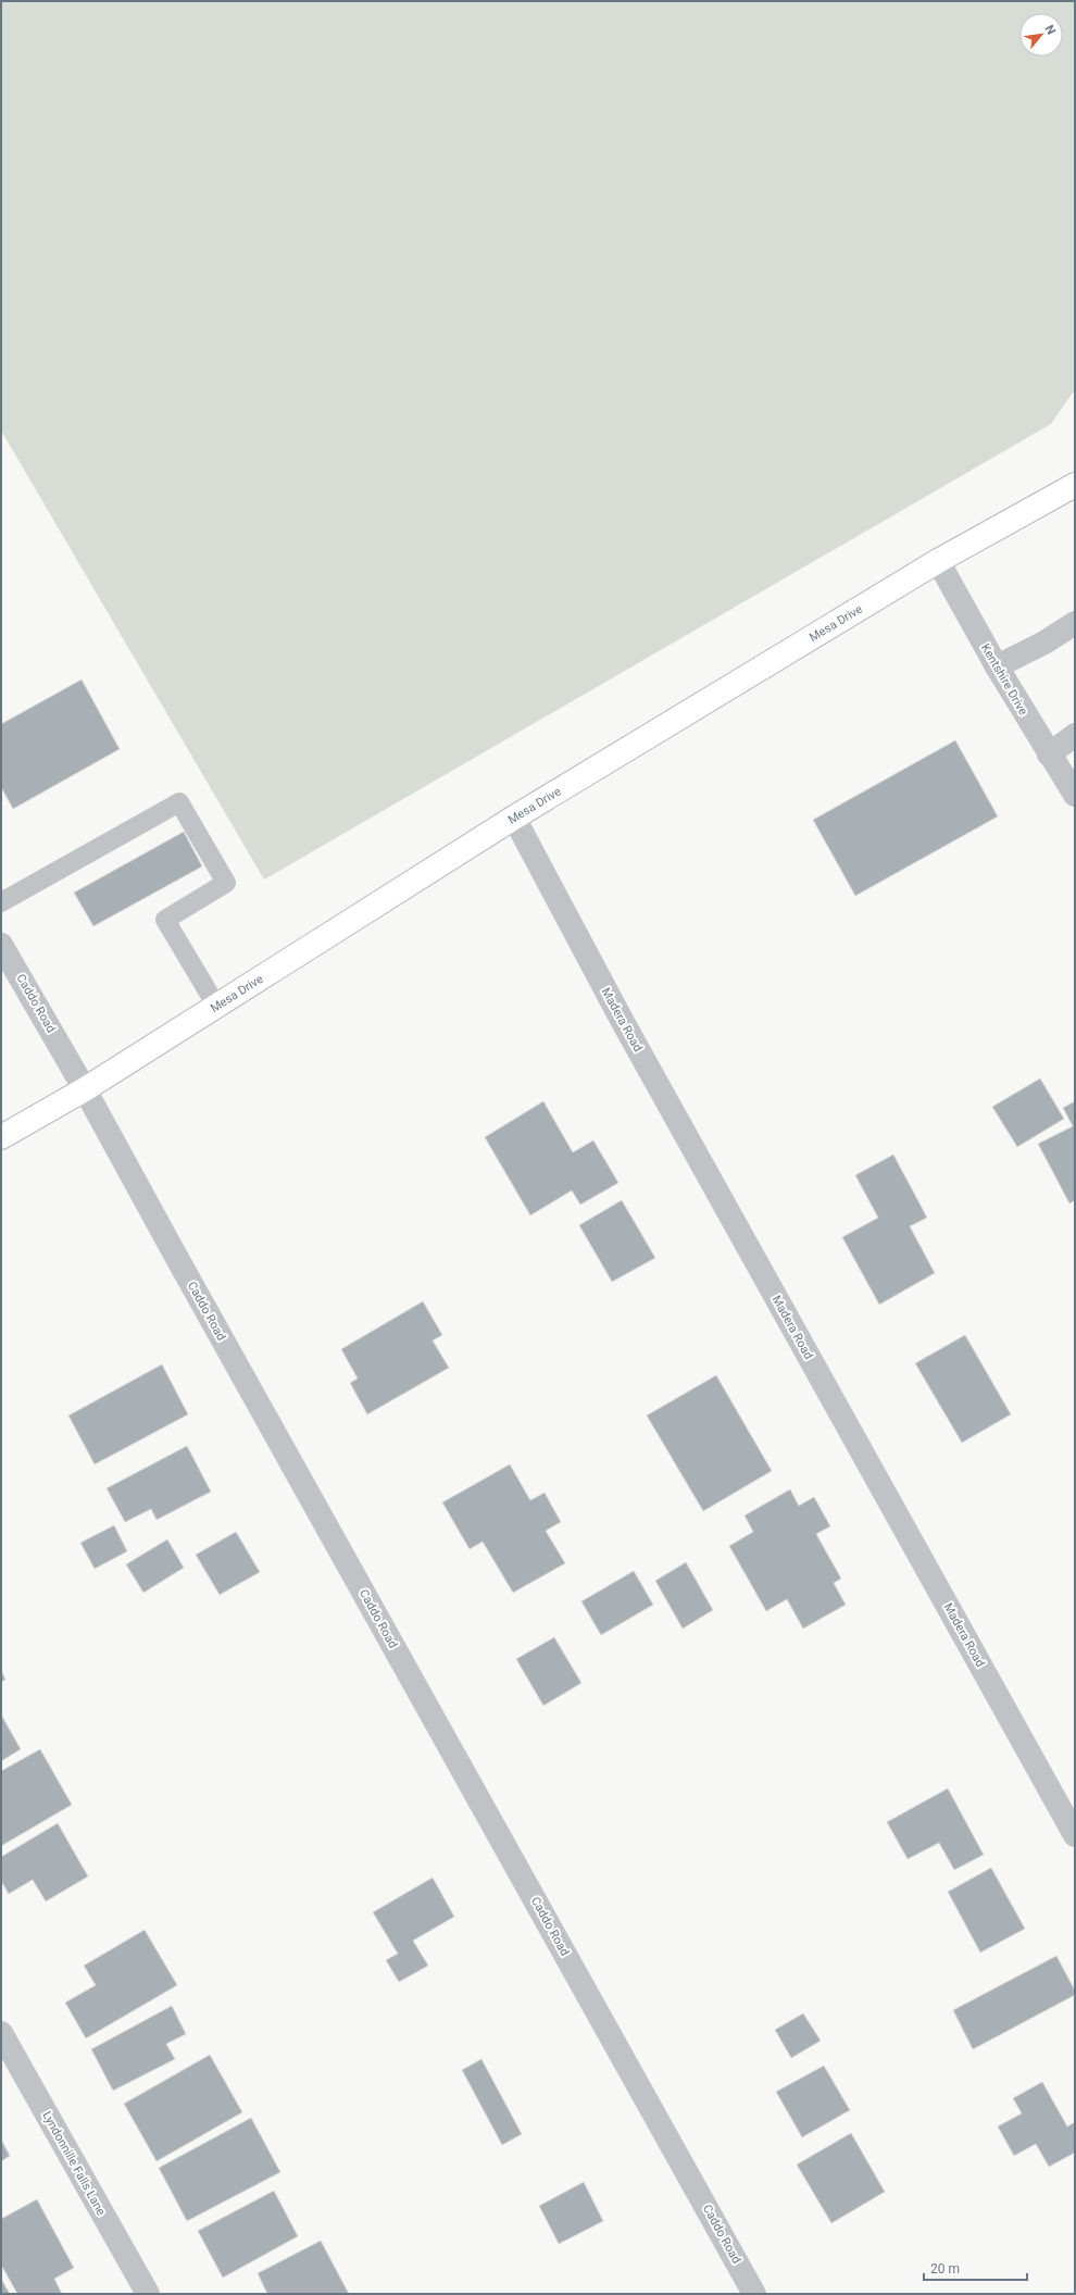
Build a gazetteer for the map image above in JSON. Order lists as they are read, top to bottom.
{
  "streets": {
    "main road": ["Mesa Drive"],
    "street": [
      "Kentshire Drive",
      "Caddo Road",
      "Madera Road",
      "Lyndonnille Falls Lane"
    ]
  },
  "crossings": [
    ["Mesa Drive", "Kentshire Drive"],
    ["Mesa Drive", "Caddo Road"],
    ["Mesa Drive", "Madera Road"]
  ],
  "scale_bar": "20 m",
  "north": "top right"
}
